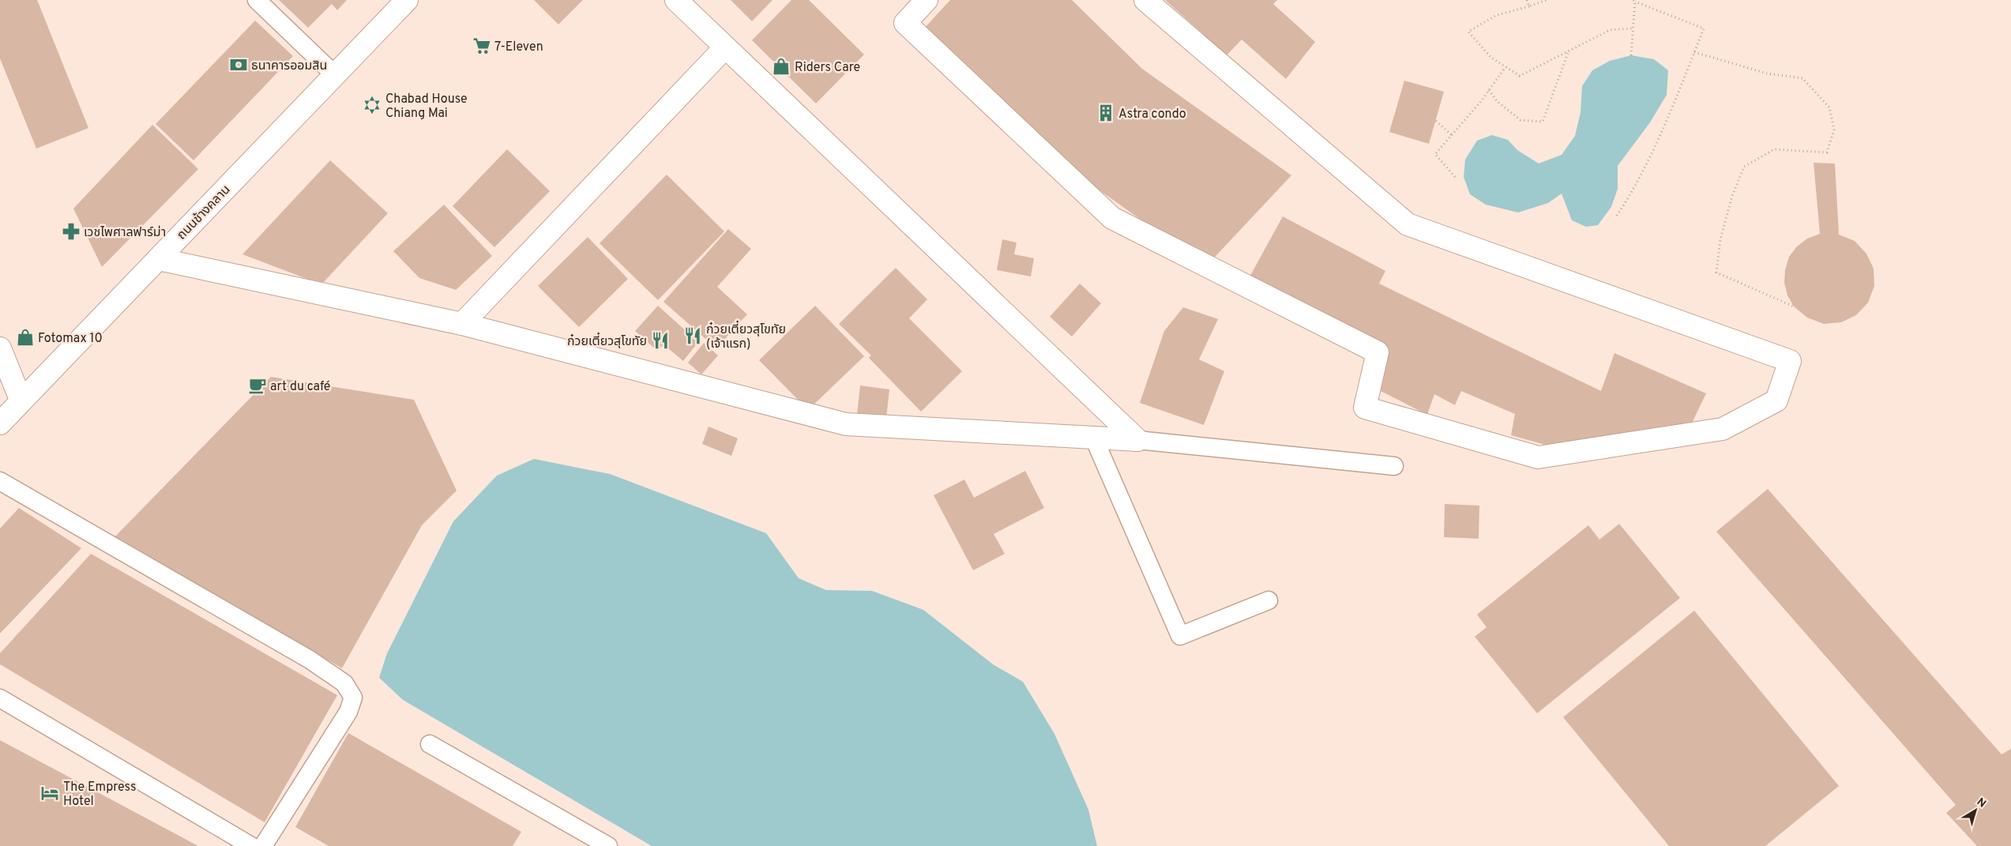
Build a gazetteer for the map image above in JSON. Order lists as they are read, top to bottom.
{
  "streets": {
    "street": ["ถนนช้างคลาน"]
  },
  "places": {
    "supermarket": ["7-Eleven"],
    "bank": ["ธนาคารออมสิน"],
    "shop": ["Riders Care", "Fotomax 10"],
    "synagogue": ["Chabad House Chiang Mai"],
    "building": ["Astra condo"],
    "pharmacy": ["เวชไพศาลฟาร์ม่า"],
    "restaurant": ["ก๋วยเตี๋ยวสุโขทัย (เจ้าแรก)", "ก๋วยเตี๋ยวสุโขทัย"],
    "cafe": ["art du café"],
    "hotel": ["The Empress Hotel"]
  },
  "north": "top right"
}
